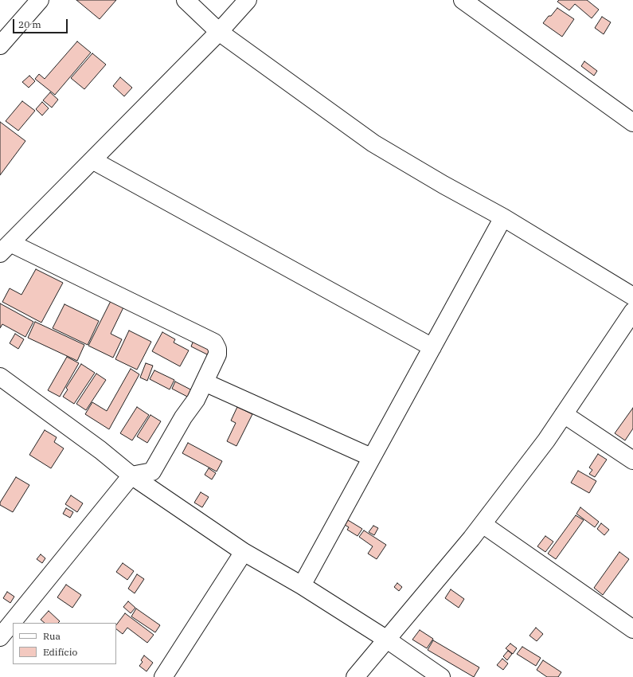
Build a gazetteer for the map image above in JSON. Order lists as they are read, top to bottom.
{
  "legend": ["Rua", "Edifício"],
  "scale_bar": "20 m"
}
